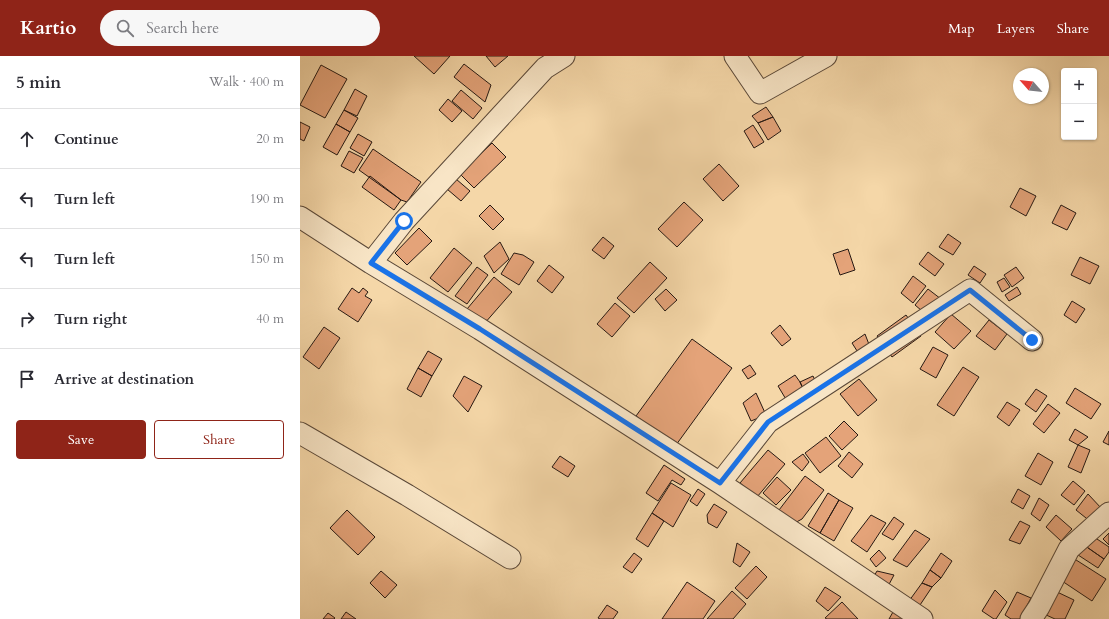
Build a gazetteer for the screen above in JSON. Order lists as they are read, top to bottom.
{
  "north": "top left",
  "page": {
    "header": "Kartio",
    "search": "Search here",
    "nav": ["Map", "Layers", "Share"],
    "heading": ["5 min", "Walk · 400 m"],
    "map_buttons": ["+", "−"],
    "list": [
      ["Continue", "20 m"],
      ["Turn left", "190 m"],
      ["Turn left", "150 m"],
      ["Turn right", "40 m"],
      "Arrive at destination"
    ],
    "buttons": ["Save", "Share"]
  }
}
